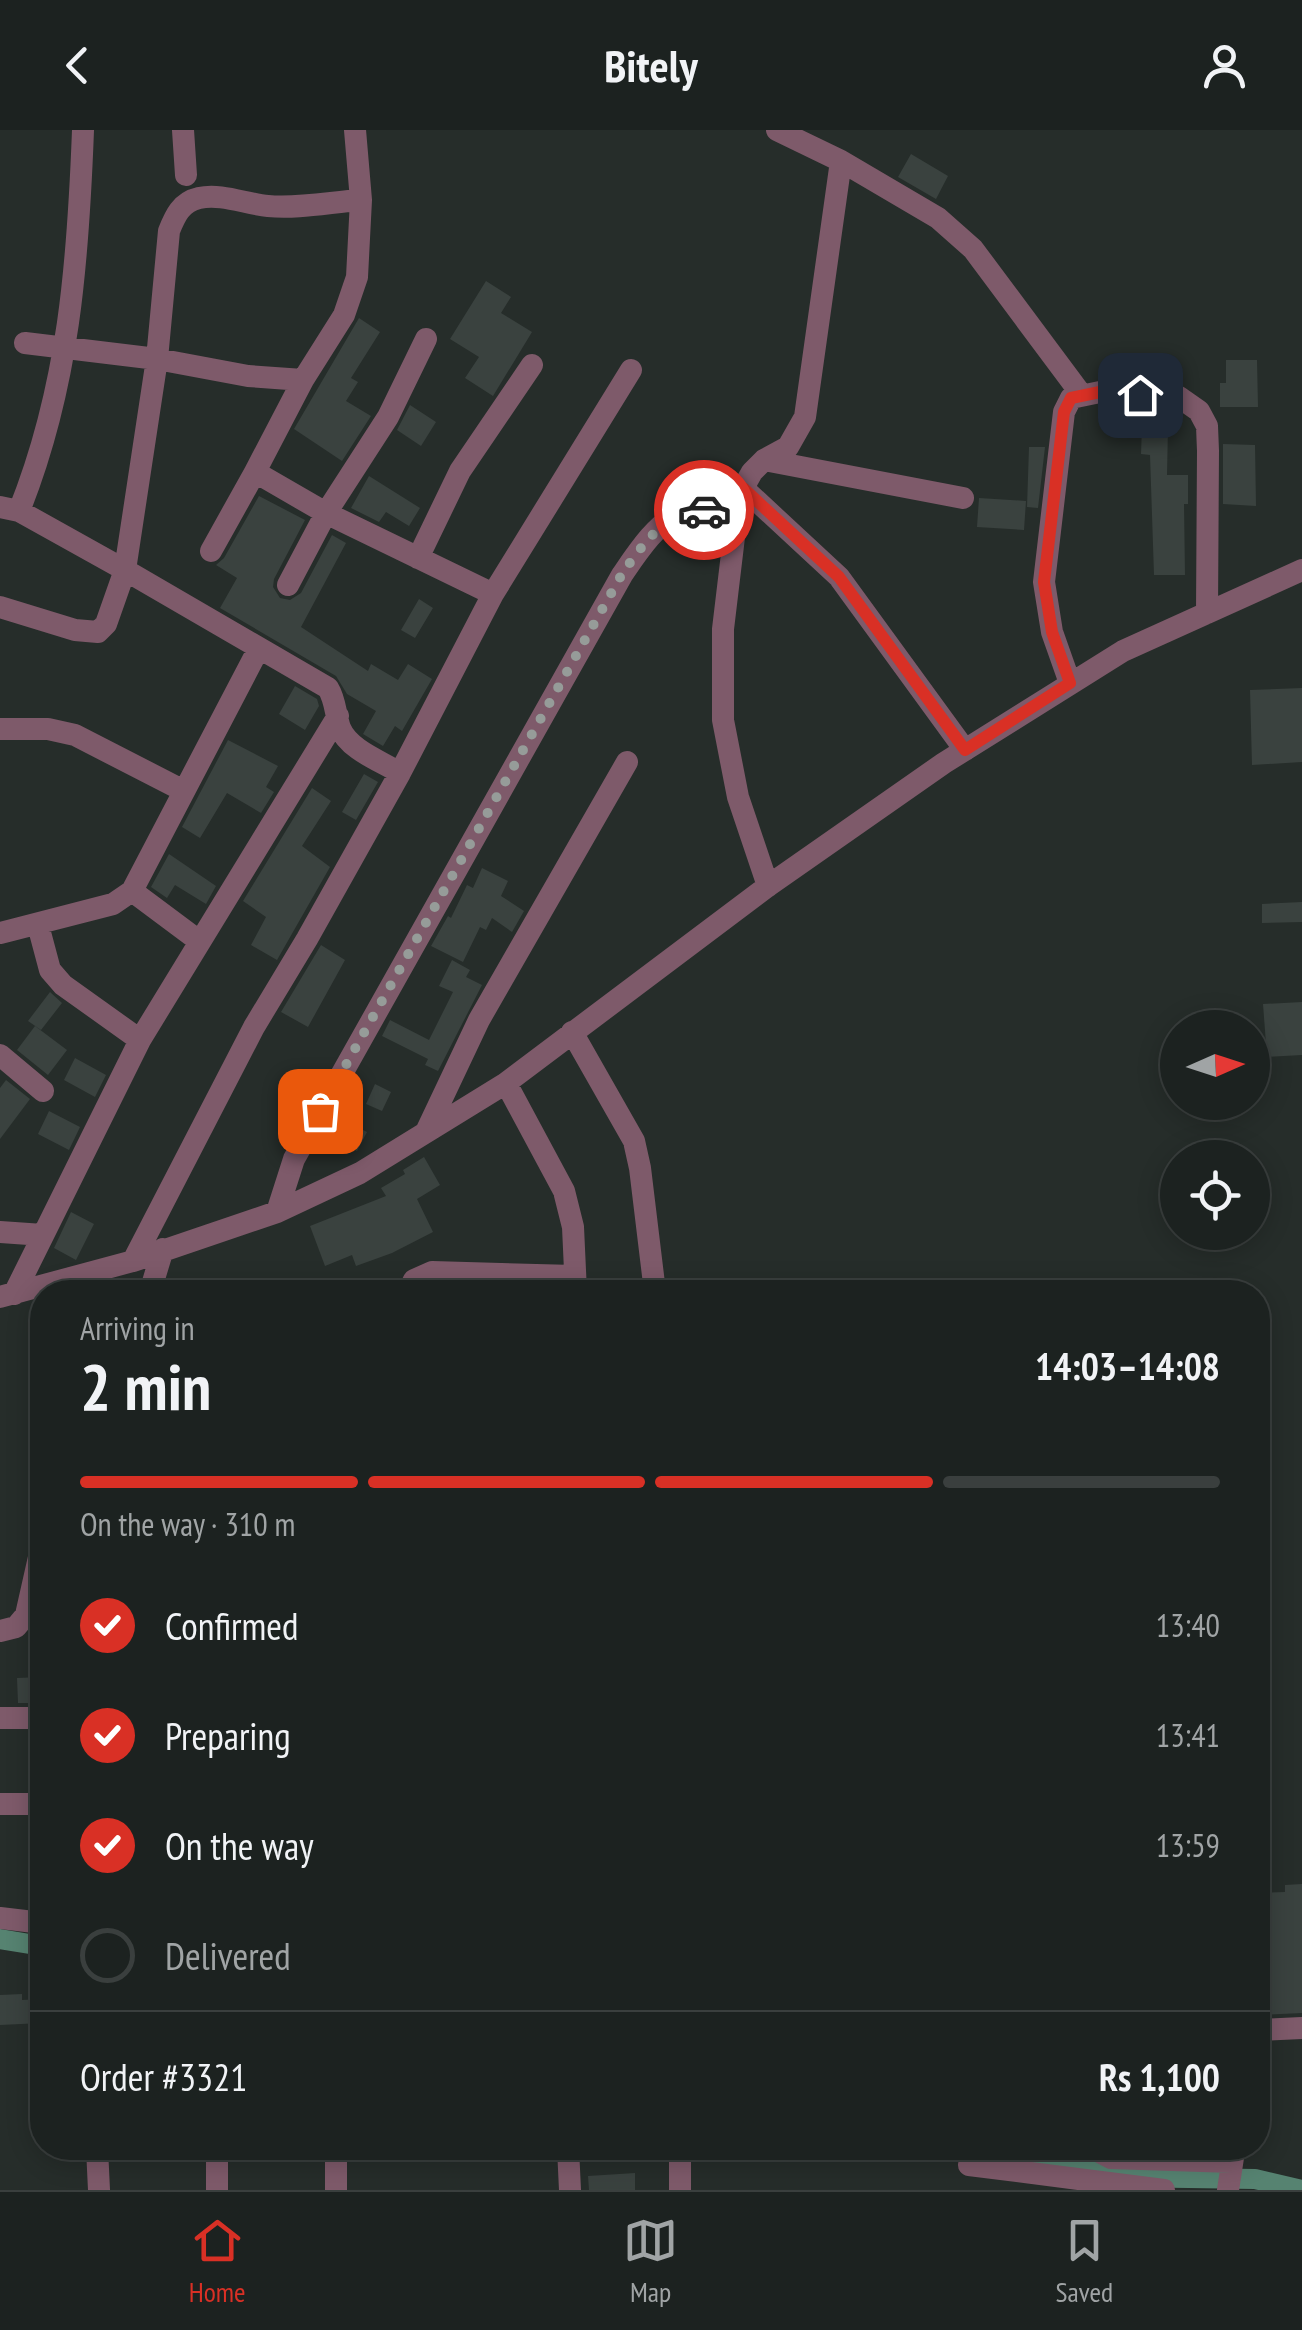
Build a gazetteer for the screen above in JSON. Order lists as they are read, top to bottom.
{
  "north": "right",
  "page": {
    "header": "Bitely",
    "heading": ["2 min", "Arriving in", "14:03–14:08"],
    "panel": ["Order #3321", "Rs 1,100"],
    "bar": "On the way · 310 m",
    "list": [
      ["Confirmed", "13:40"],
      ["Preparing", "13:41"],
      ["On the way", "13:59"],
      "Delivered"
    ],
    "tabs": ["Home", "Map", "Saved"]
  }
}
